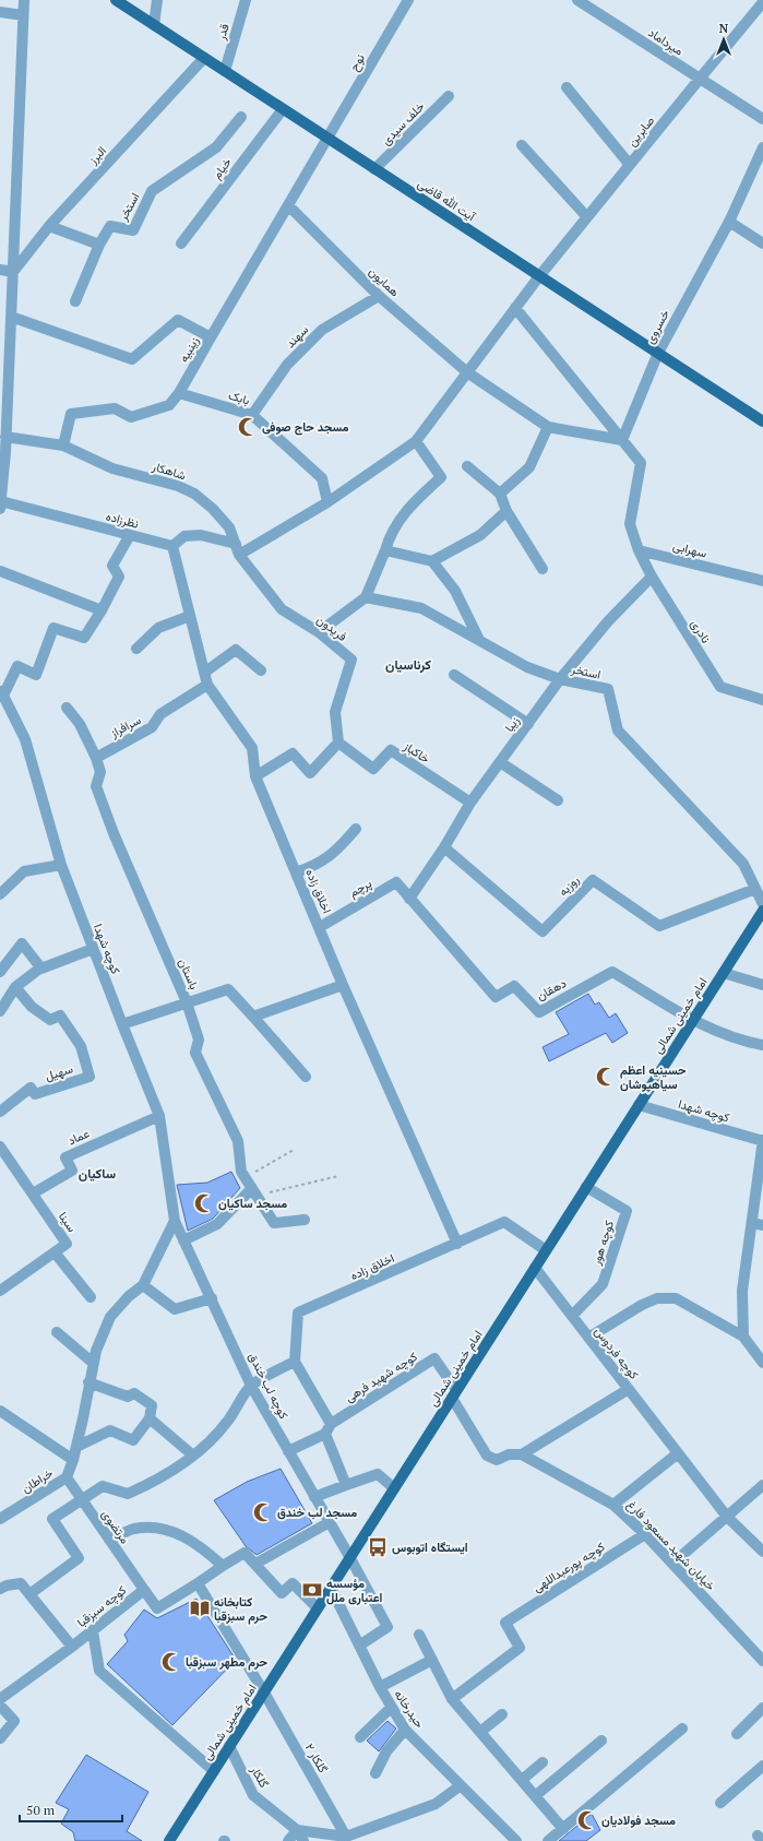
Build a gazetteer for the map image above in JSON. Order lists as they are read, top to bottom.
{
  "streets": {
    "main road": ["آیت الله قاضی", "امام خمینی شمالی"],
    "street": [
      "قدر",
      "میرداماد",
      "نوح",
      "خلف سیدی",
      "صابرین",
      "البرز",
      "خیام",
      "استخر",
      "همایون",
      "خسروی",
      "سهند",
      "زینبیه",
      "بابک",
      "شاهکار",
      "نظرزاده",
      "سهرابی",
      "فریدون",
      "نادری",
      "زیبا",
      "سرافراز",
      "خاکباز",
      "روزبه",
      "پرچم",
      "اخلاق زاده",
      "کوچه شهدا",
      "باستان",
      "دهقان",
      "سهیل",
      "عماد",
      "سینا",
      "کوچه هور",
      "کوچه فردوس",
      "کوچه شهید فرهی",
      "کوچه لب خندق",
      "خراطان",
      "مرتضوی",
      "خیابان شهید مسعود فارغ",
      "کوچه پورعبداللهی",
      "کوچه سبزقبا",
      "حیدرخانه",
      "گلکار ۲",
      "گلکار"
    ]
  },
  "crossings": [
    ["قدر", "آیت الله قاضی"],
    ["میرداماد", "صابرین"],
    ["نوح", "آیت الله قاضی"],
    ["نوح", "زینبیه"],
    ["خلف سیدی", "آیت الله قاضی"],
    ["صابرین", "آیت الله قاضی"],
    ["صابرین", "همایون"],
    ["صابرین", "بابک"],
    ["صابرین", "شاهکار"],
    ["صابرین", "فریدون"],
    ["البرز", "آیت الله قاضی"],
    ["خیام", "آیت الله قاضی"],
    ["آیت الله قاضی", "خسروی"],
    ["آیت الله قاضی", "زینبیه"],
    ["استخر", "زیبا"],
    ["استخر", "روزبه"],
    ["همایون", "سهند"],
    ["همایون", "زینبیه"],
    ["سهند", "بابک"],
    ["زینبیه", "بابک"],
    ["زینبیه", "شاهکار"],
    ["شاهکار", "فریدون"],
    ["نظرزاده", "اخلاق زاده"],
    ["سهرابی", "نادری"],
    ["فریدون", "خاکباز"],
    ["نادری", "زیبا"],
    ["زیبا", "خاکباز"],
    ["زیبا", "روزبه"],
    ["زیبا", "پرچم"],
    ["زیبا", "دهقان"],
    ["سرافراز", "اخلاق زاده"],
    ["سرافراز", "باستان"],
    ["پرچم", "اخلاق زاده"],
    ["پرچم", "دهقان"],
    ["اخلاق زاده", "امام خمینی شمالی"],
    ["کوچه شهدا", "امام خمینی شمالی"],
    ["کوچه شهدا", "عماد"],
    ["کوچه شهدا", "کوچه لب خندق"],
    ["دهقان", "امام خمینی شمالی"],
    ["امام خمینی شمالی", "کوچه هور"],
    ["امام خمینی شمالی", "کوچه فردوس"],
    ["امام خمینی شمالی", "کوچه شهید فرهی"],
    ["امام خمینی شمالی", "کوچه لب خندق"],
    ["امام خمینی شمالی", "حیدرخانه"],
    ["امام خمینی شمالی", "گلکار ۲"],
    ["امام خمینی شمالی", "گلکار"],
    ["عماد", "سینا"],
    ["کوچه هور", "کوچه فردوس"],
    ["کوچه لب خندق", "حیدرخانه"],
    ["خراطان", "مرتضوی"],
    ["مرتضوی", "کوچه سبزقبا"],
    ["خیابان شهید مسعود فارغ", "کوچه پورعبداللهی"]
  ],
  "districts": ["کرناسیان", "ساکیان"],
  "places": {
    "mosque": [
      "مسجد حاج صوفی",
      "حسینیه اعظم سیاهپوشان",
      "مسجد ساکیان",
      "مسجد لب خندق",
      "حرم مطهر سبزقبا",
      "مسجد فولادیان"
    ],
    "bus stop": ["ایستگاه اتوبوس"],
    "bank": ["مؤسسه اعتباری ملل"],
    "library": ["کتابخانه حرم سبزقبا"]
  },
  "scale_bar": "50 m",
  "north": "top"
}
